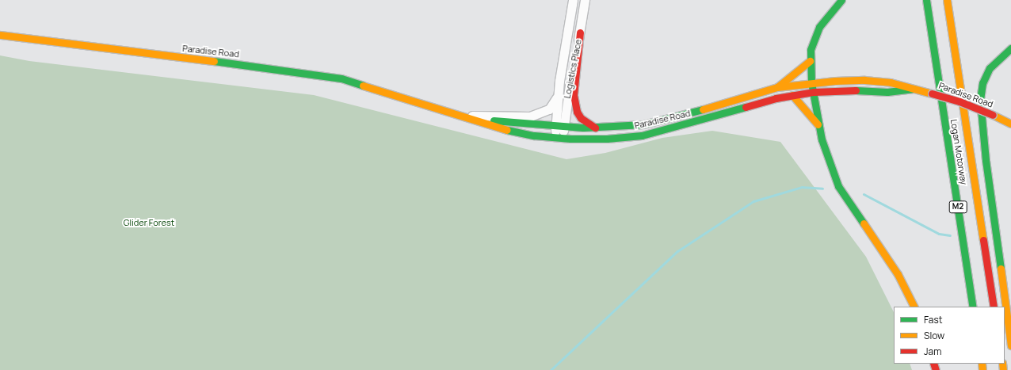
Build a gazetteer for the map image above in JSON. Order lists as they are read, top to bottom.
{
  "streets": {
    "main road": ["Paradise Road", "Logan Motorway", "M2"],
    "street": ["Logistics Place"]
  },
  "crossings": [
    ["Paradise Road", "Logistics Place"]
  ],
  "parks": ["Glider Forest"],
  "legend": ["Fast", "Slow", "Jam"]
}
